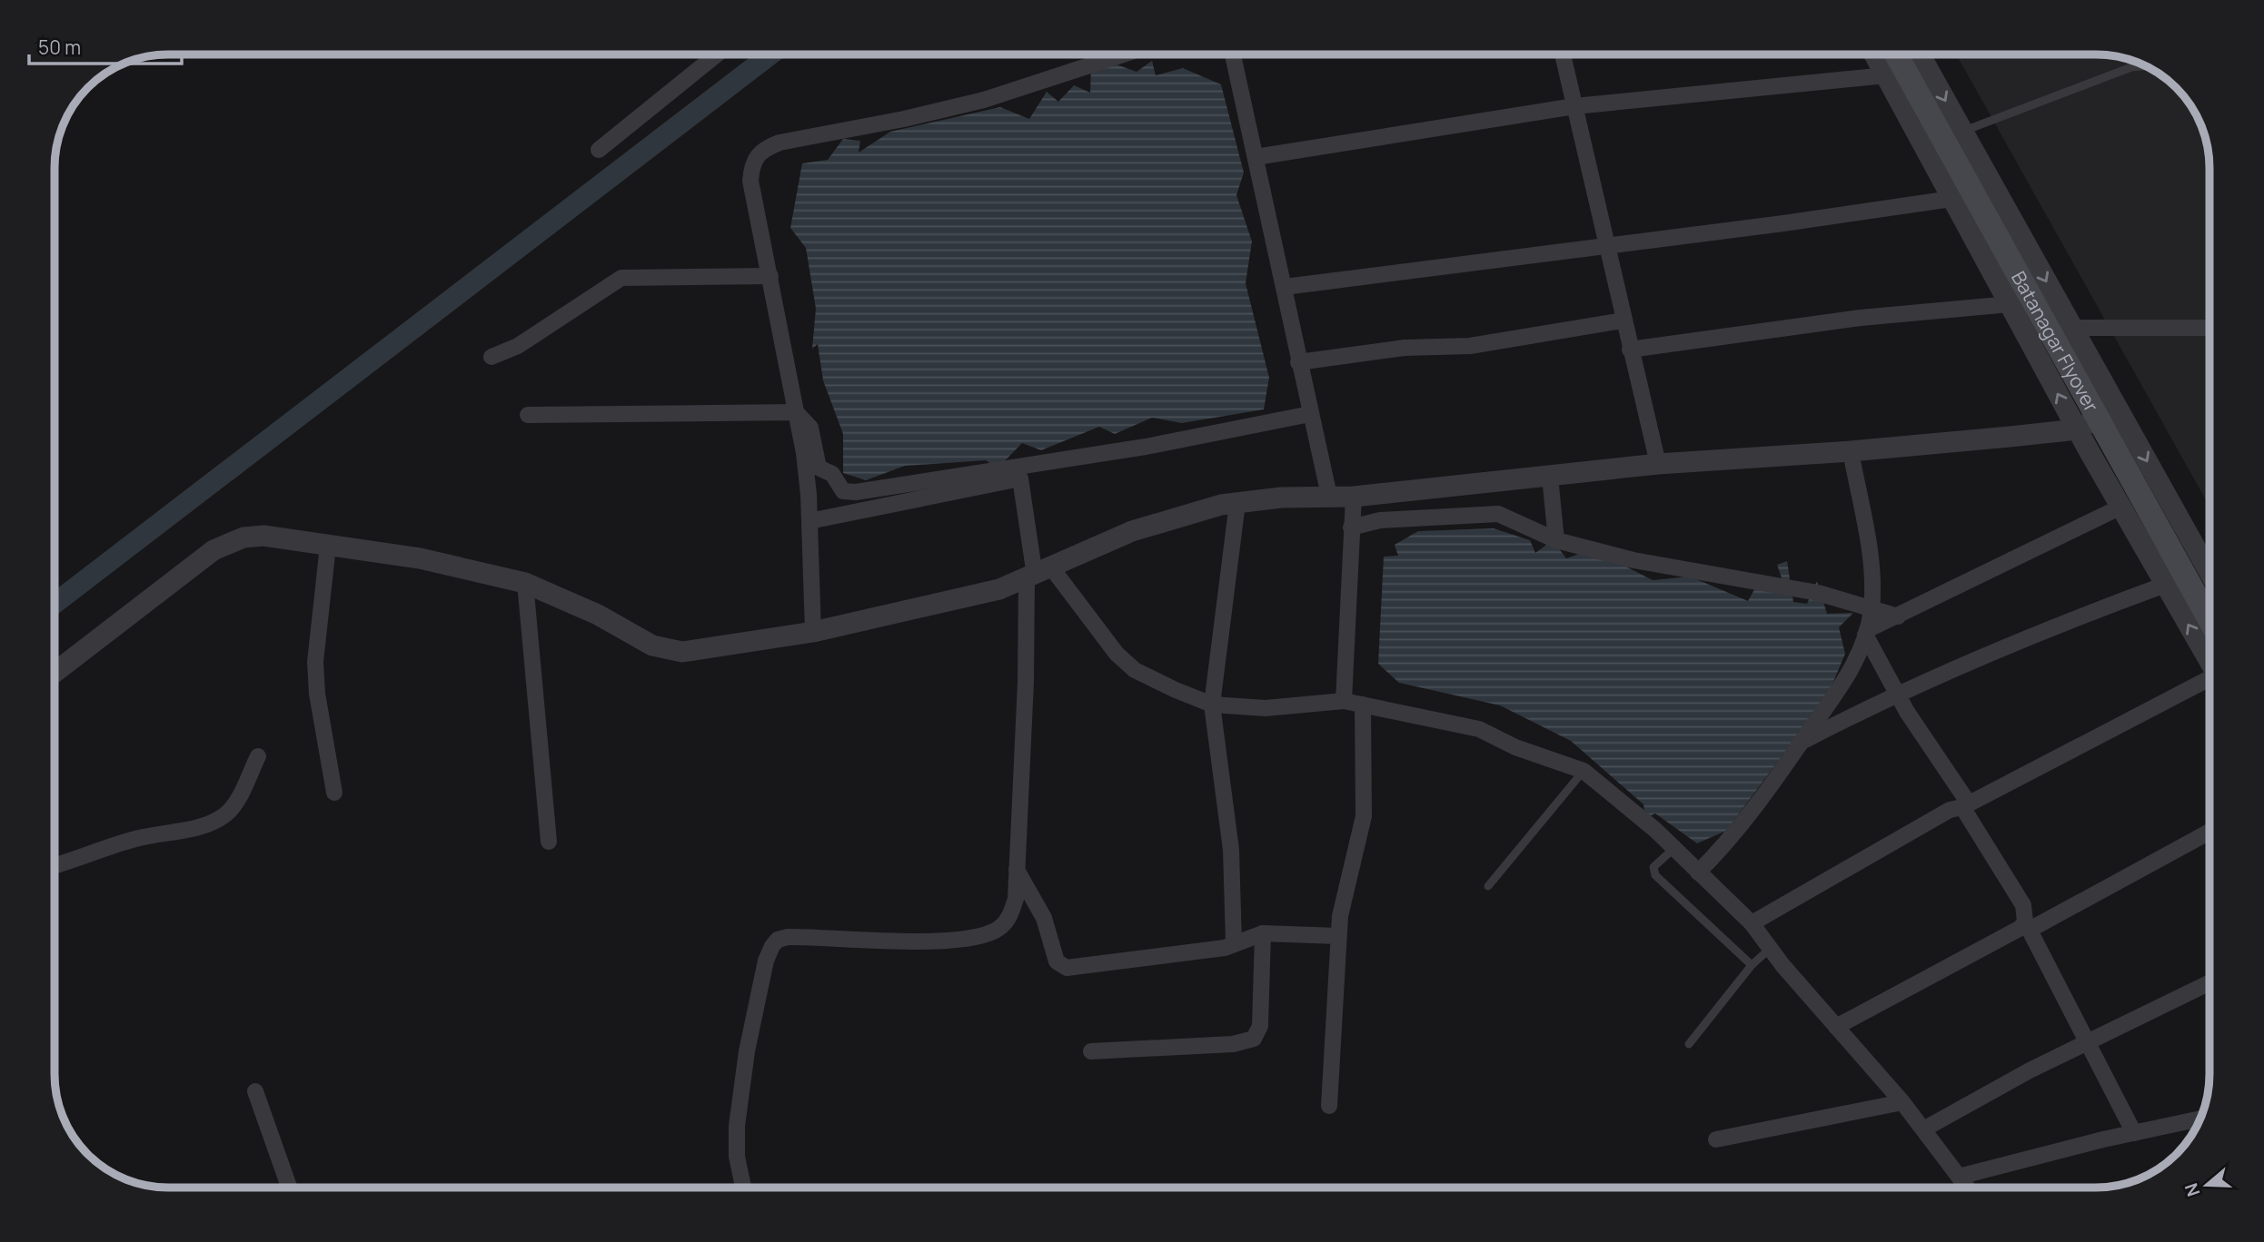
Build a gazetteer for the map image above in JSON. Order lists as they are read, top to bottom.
{
  "streets": {
    "main road": ["Batanagar Flyover"]
  },
  "scale_bar": "50 m",
  "north": "left"
}
